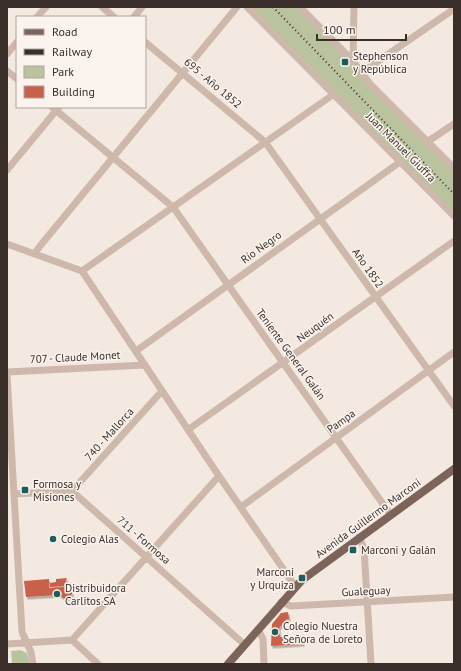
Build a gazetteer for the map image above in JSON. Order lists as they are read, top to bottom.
{
  "streets": {
    "main road": ["Avenida Guillermo Marconi"],
    "street": [
      "695 - Año 1852",
      "Juan Manuel Giuffra",
      "Río Negro",
      "Año 1852",
      "Neuquén",
      "Teniente General Galán",
      "707 - Claude Monet",
      "Pampa",
      "740 - Mallorca",
      "711 - Formosa",
      "Gualeguay"
    ]
  },
  "crossings": [
    ["695 - Año 1852", "Año 1852"],
    ["Juan Manuel Giuffra", "Río Negro"],
    ["Río Negro", "Año 1852"],
    ["Río Negro", "Teniente General Galán"],
    ["Año 1852", "Neuquén"],
    ["Año 1852", "Pampa"],
    ["Neuquén", "Teniente General Galán"],
    ["Teniente General Galán", "Pampa"],
    ["Teniente General Galán", "Avenida Guillermo Marconi"],
    ["740 - Mallorca", "711 - Formosa"],
    ["Avenida Guillermo Marconi", "711 - Formosa"],
    ["Avenida Guillermo Marconi", "Gualeguay"]
  ],
  "places": {
    "transit": [
      "Stephenson y República",
      "Formosa y Misiones",
      "Marconi y Galán",
      "Marconi y Urquiza"
    ],
    "other": ["Colegio Alas", "Distribuidora Carlitos SA", "Colegio Nuestra Señora de Loreto"]
  },
  "legend": [
    "Road",
    "Railway",
    "Park",
    "Building"
  ],
  "scale_bar": "100 m"
}
